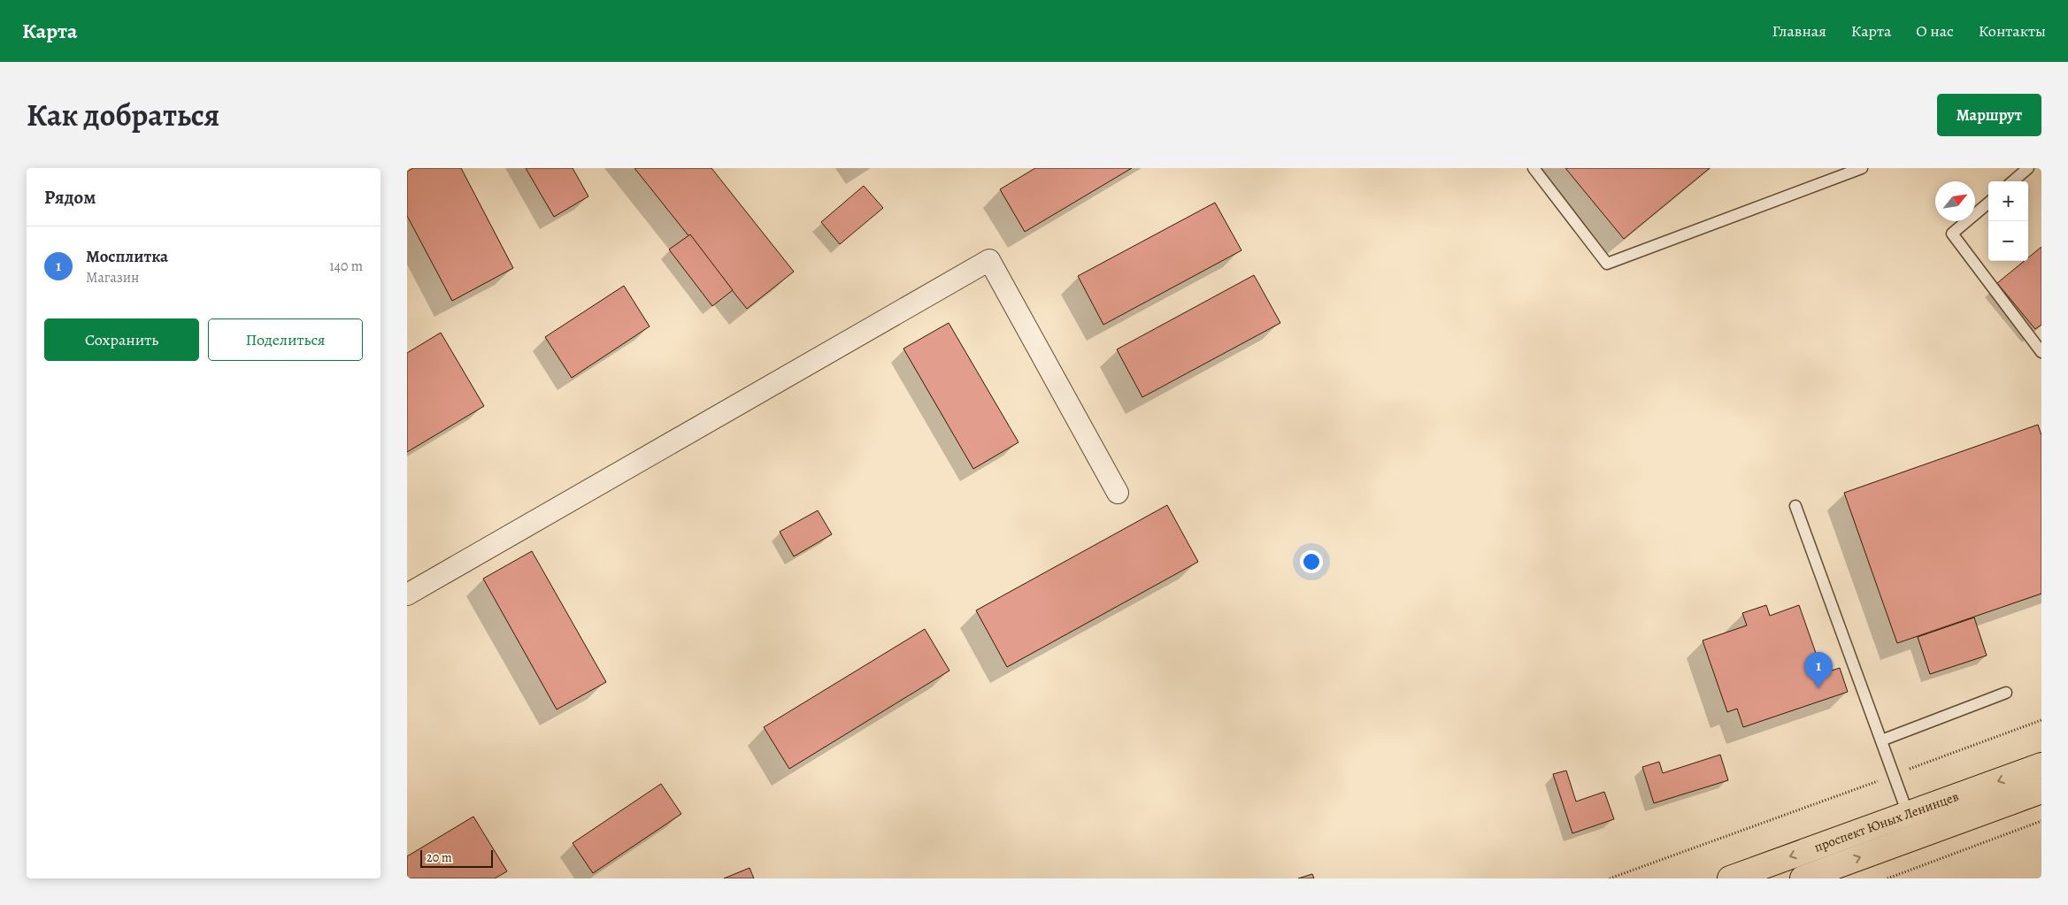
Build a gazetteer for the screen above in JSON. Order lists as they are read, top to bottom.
{
  "streets": {
    "main road": ["проспект Юных Ленинцев"]
  },
  "scale_bar": "20 m",
  "north": "top right",
  "page": {
    "header": "Карта",
    "nav": [
      "Главная",
      "Карта",
      "О нас",
      "Контакты"
    ],
    "title": "Как добраться",
    "buttons": [
      "Маршрут",
      ["Сохранить", "Поделиться"]
    ],
    "heading": "Рядом",
    "map_buttons": ["+", "−"],
    "list": [
      {
        "mark": "1",
        "name": "Мосплитка",
        "note": "Магазин",
        "value": "140 m"
      }
    ],
    "pins": "1",
    "scale": "20 m"
  }
}
